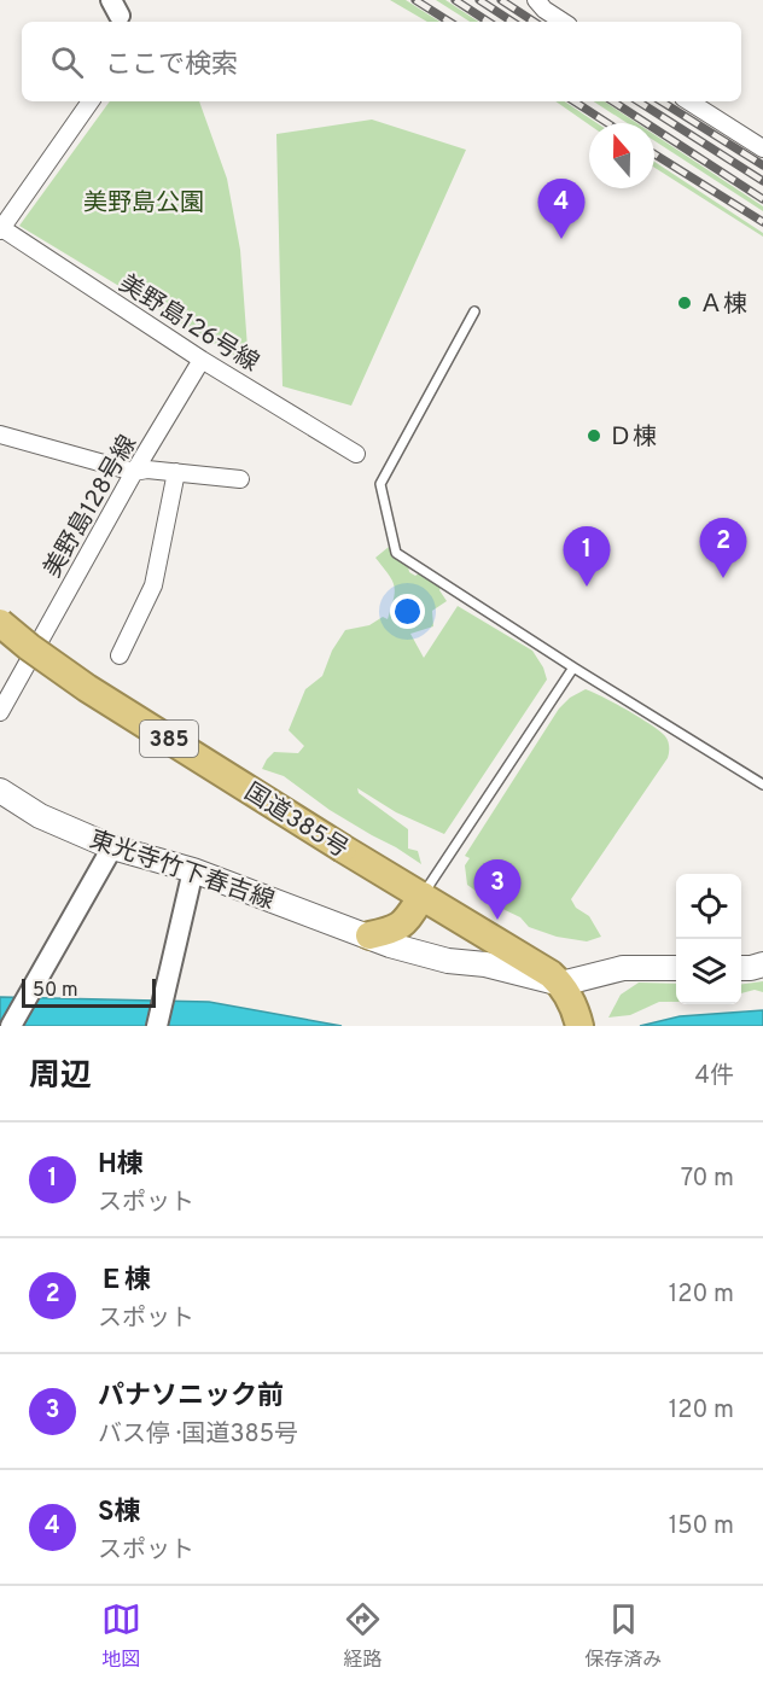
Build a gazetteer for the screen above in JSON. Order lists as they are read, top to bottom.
{
  "streets": {
    "highway": ["385", "国道385号"],
    "main road": ["東光寺竹下春吉線"],
    "street": ["美野島126号線", "美野島128号線"]
  },
  "crossings": [
    ["美野島126号線", "美野島128号線"],
    ["国道385号", "東光寺竹下春吉線"]
  ],
  "parks": ["美野島公園"],
  "places": ["Ａ棟", "Ｄ棟"],
  "scale_bar": "50 m",
  "north": "top",
  "page": {
    "search": "ここで検索",
    "pins": [
      "4",
      "2",
      "1",
      "3"
    ],
    "scale": "50 m",
    "heading": ["周辺", "4件"],
    "list": [
      {
        "mark": "1",
        "name": "H棟",
        "note": "スポット",
        "value": "70 m"
      },
      {
        "mark": "2",
        "name": "Ｅ棟",
        "note": "スポット",
        "value": "120 m"
      },
      {
        "mark": "3",
        "name": "パナソニック前",
        "note": "バス停 · 国道385号",
        "value": "120 m"
      },
      {
        "mark": "4",
        "name": "S棟",
        "note": "スポット",
        "value": "150 m"
      }
    ],
    "nav": ["地図", "経路", "保存済み"]
  }
}
